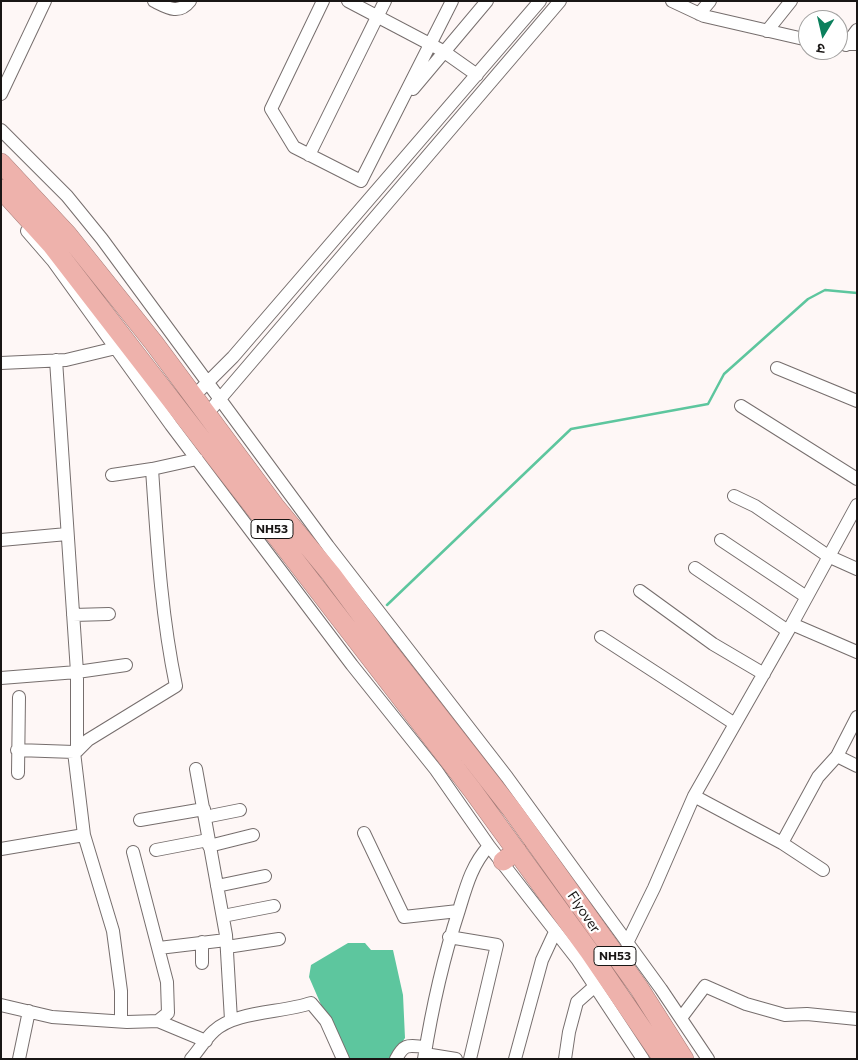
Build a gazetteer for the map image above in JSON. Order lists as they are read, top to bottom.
{
  "streets": {
    "highway": ["NH53", "Flyover"]
  },
  "crossings": [
    ["NH53", "Flyover"]
  ],
  "north": "bottom"
}
